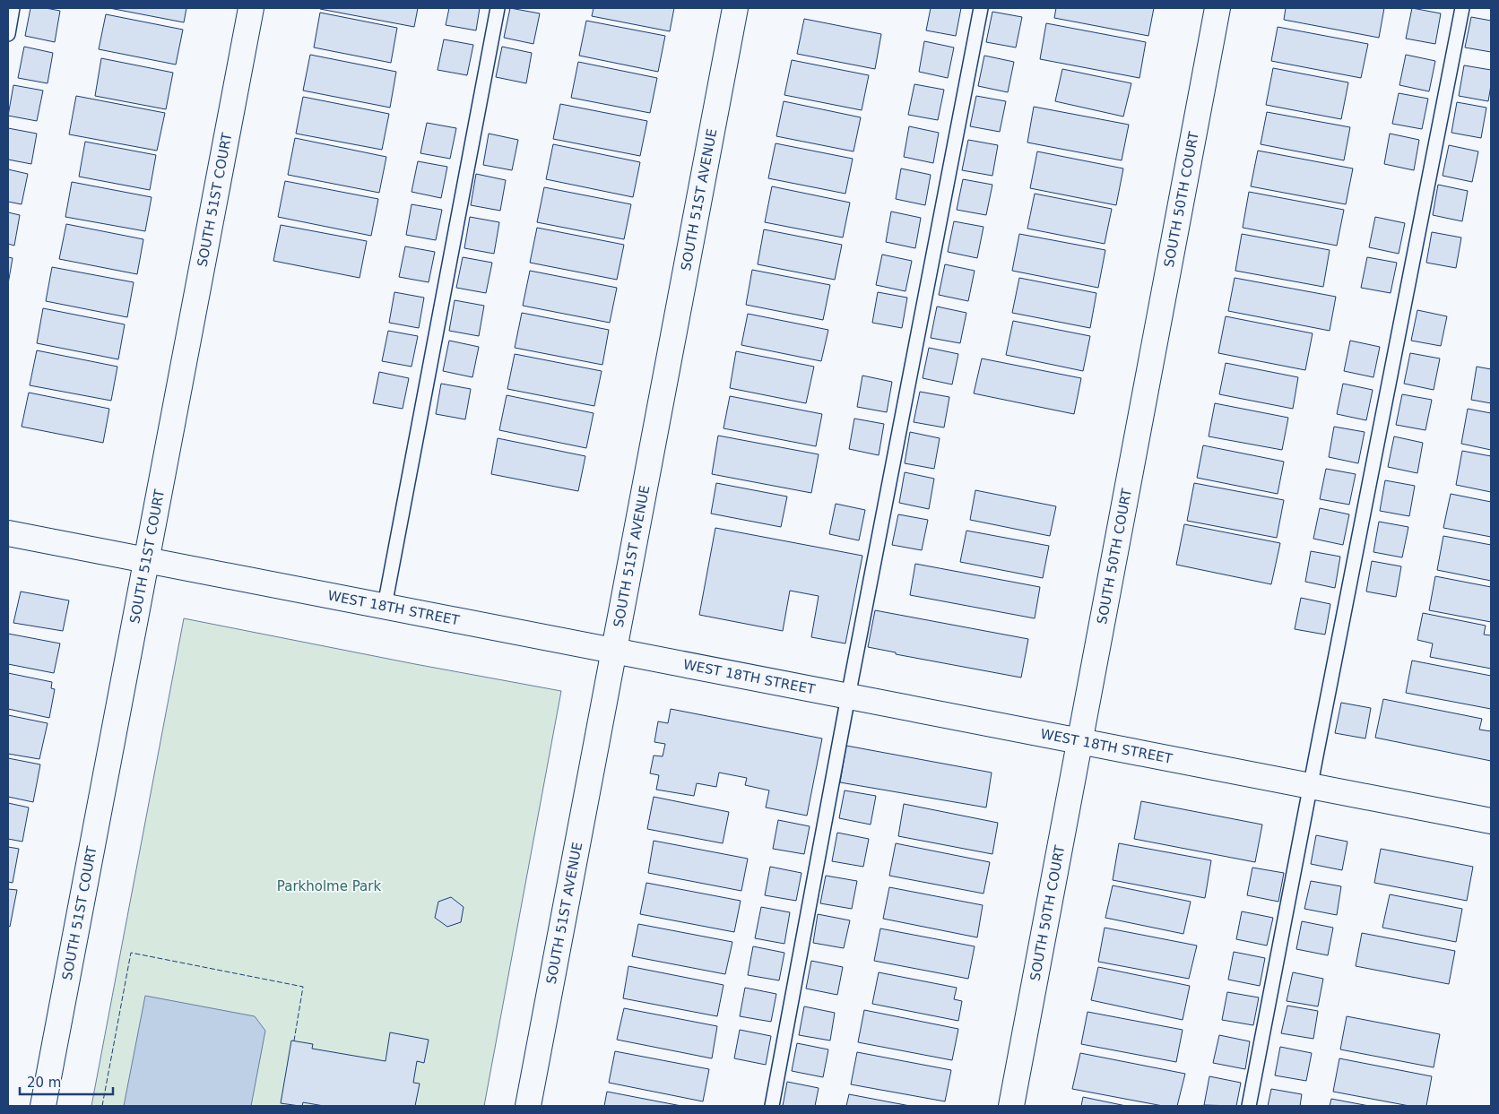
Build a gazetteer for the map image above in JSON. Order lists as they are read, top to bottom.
{
  "streets": {
    "street": [
      "SOUTH 51ST AVENUE",
      "SOUTH 50TH COURT",
      "SOUTH 51ST COURT",
      "WEST 18TH STREET"
    ]
  },
  "crossings": [
    ["SOUTH 51ST AVENUE", "WEST 18TH STREET"],
    ["SOUTH 50TH COURT", "WEST 18TH STREET"],
    ["SOUTH 51ST COURT", "WEST 18TH STREET"]
  ],
  "parks": ["Parkholme Park"],
  "scale_bar": "20 m"
}
